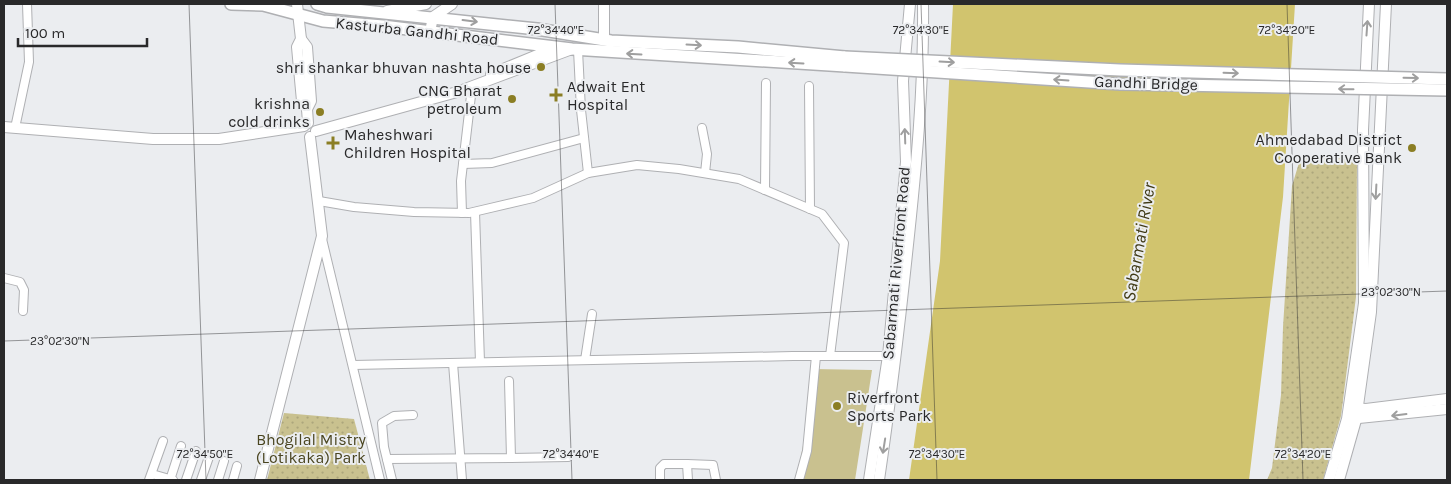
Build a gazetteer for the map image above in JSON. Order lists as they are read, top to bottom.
{
  "streets": {
    "main road": ["Kasturba Gandhi Road", "Gandhi Bridge"],
    "street": ["Sabarmati Riverfront Road"]
  },
  "crossings": [
    ["Kasturba Gandhi Road", "Gandhi Bridge"]
  ],
  "water": ["Sabarmati River"],
  "parks": ["Bhogilal Mistry (Lotikaka) Park"],
  "places": {
    "other": [
      "shri shankar bhuvan nashta house",
      "CNG Bharat petroleum",
      "krishna cold drinks",
      "Ahmedabad District Cooperative Bank",
      "Riverfront Sports Park"
    ],
    "health": ["Adwait Ent Hospital", "Maheshwari Children Hospital"]
  },
  "scale_bar": "100 m",
  "coordinates": [
    "72°34'40\"E",
    "72°34'30\"E",
    "72°34'20\"E",
    "23°02'30\"N",
    "72°34'50\"E"
  ]
}
